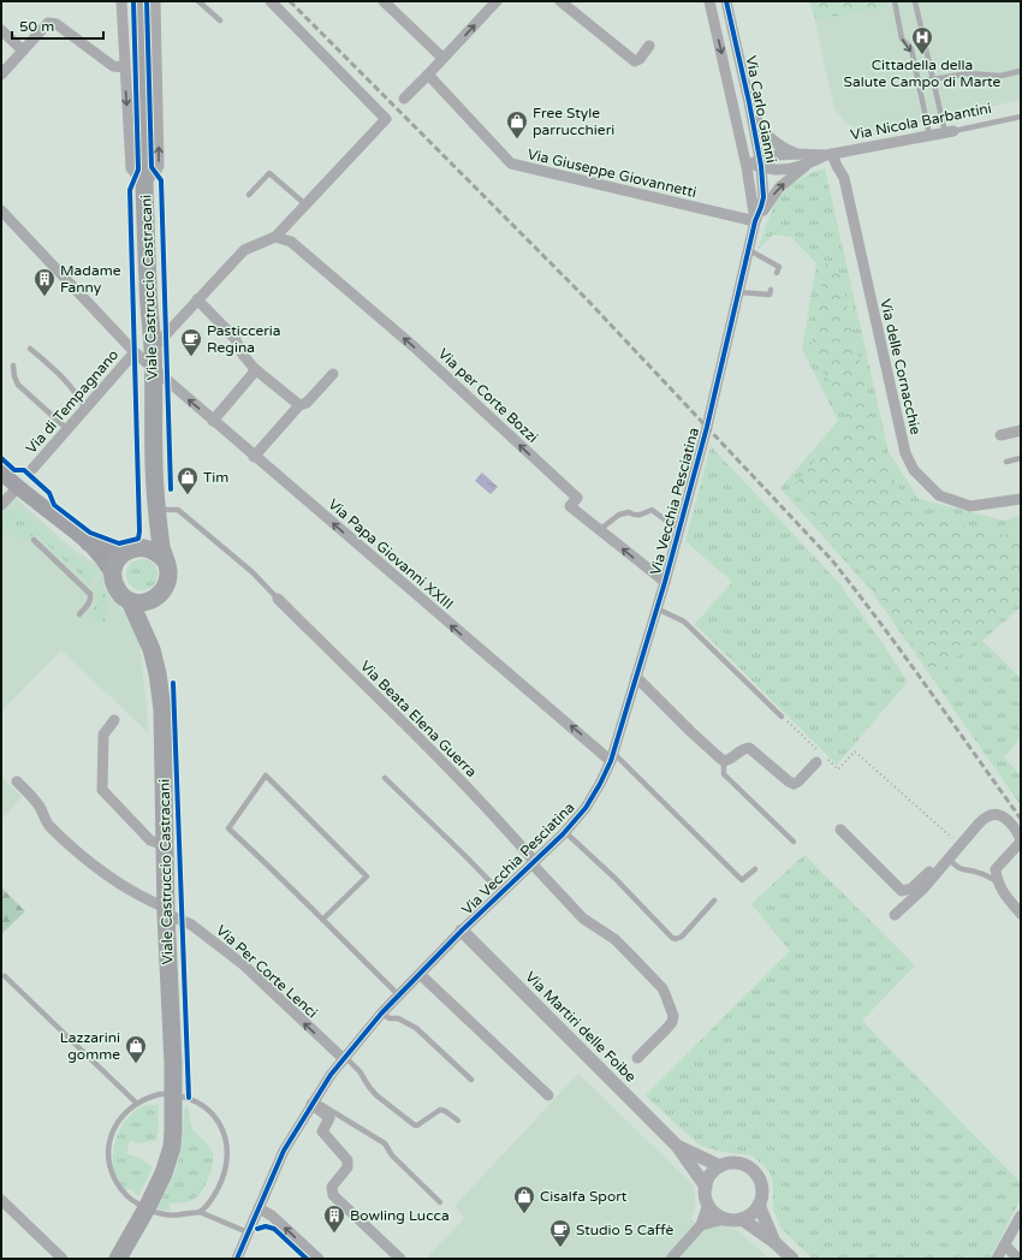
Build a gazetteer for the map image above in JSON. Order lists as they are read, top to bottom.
{
  "streets": {
    "main road": ["Viale Castruccio Castracani"],
    "street": [
      "Via Carlo Gianni",
      "Via Nicola Barbantini",
      "Via Giuseppe Giovannetti",
      "Via delle Cornacchie",
      "Via per Corte Bozzi",
      "Via di Tempagnano",
      "Via Vecchia Pesciatina",
      "Via Papa Giovanni XXIII",
      "Via Beata Elena Guerra",
      "Via Per Corte Lenci",
      "Via Martiri delle Foibe"
    ]
  },
  "crossings": [
    ["Via Carlo Gianni", "Via Nicola Barbantini"],
    ["Via Carlo Gianni", "Via Giuseppe Giovannetti"],
    ["Via Carlo Gianni", "Via Vecchia Pesciatina"],
    ["Via Nicola Barbantini", "Via Giuseppe Giovannetti"],
    ["Via Nicola Barbantini", "Via delle Cornacchie"],
    ["Via Nicola Barbantini", "Via Vecchia Pesciatina"],
    ["Via Giuseppe Giovannetti", "Via Vecchia Pesciatina"],
    ["Viale Castruccio Castracani", "Via Papa Giovanni XXIII"],
    ["Viale Castruccio Castracani", "Via Per Corte Lenci"],
    ["Via per Corte Bozzi", "Via Vecchia Pesciatina"],
    ["Via di Tempagnano", "Via Papa Giovanni XXIII"],
    ["Via Vecchia Pesciatina", "Via Papa Giovanni XXIII"],
    ["Via Vecchia Pesciatina", "Via Beata Elena Guerra"],
    ["Via Vecchia Pesciatina", "Via Per Corte Lenci"],
    ["Via Vecchia Pesciatina", "Via Martiri delle Foibe"]
  ],
  "one_way": ["Via per Corte Bozzi", "Via Papa Giovanni XXIII", "Via Per Corte Lenci"],
  "places": {
    "hospital": ["Cittadella della Salute Campo di Marte"],
    "shop": [
      "Free Style parrucchieri",
      "Tim",
      "Lazzarini gomme",
      "Cisalfa Sport"
    ],
    "building": ["Madame Fanny", "Bowling Lucca"],
    "cafe": ["Pasticceria Regina", "Studio 5 Caffè"]
  },
  "scale_bar": "50 m"
}
